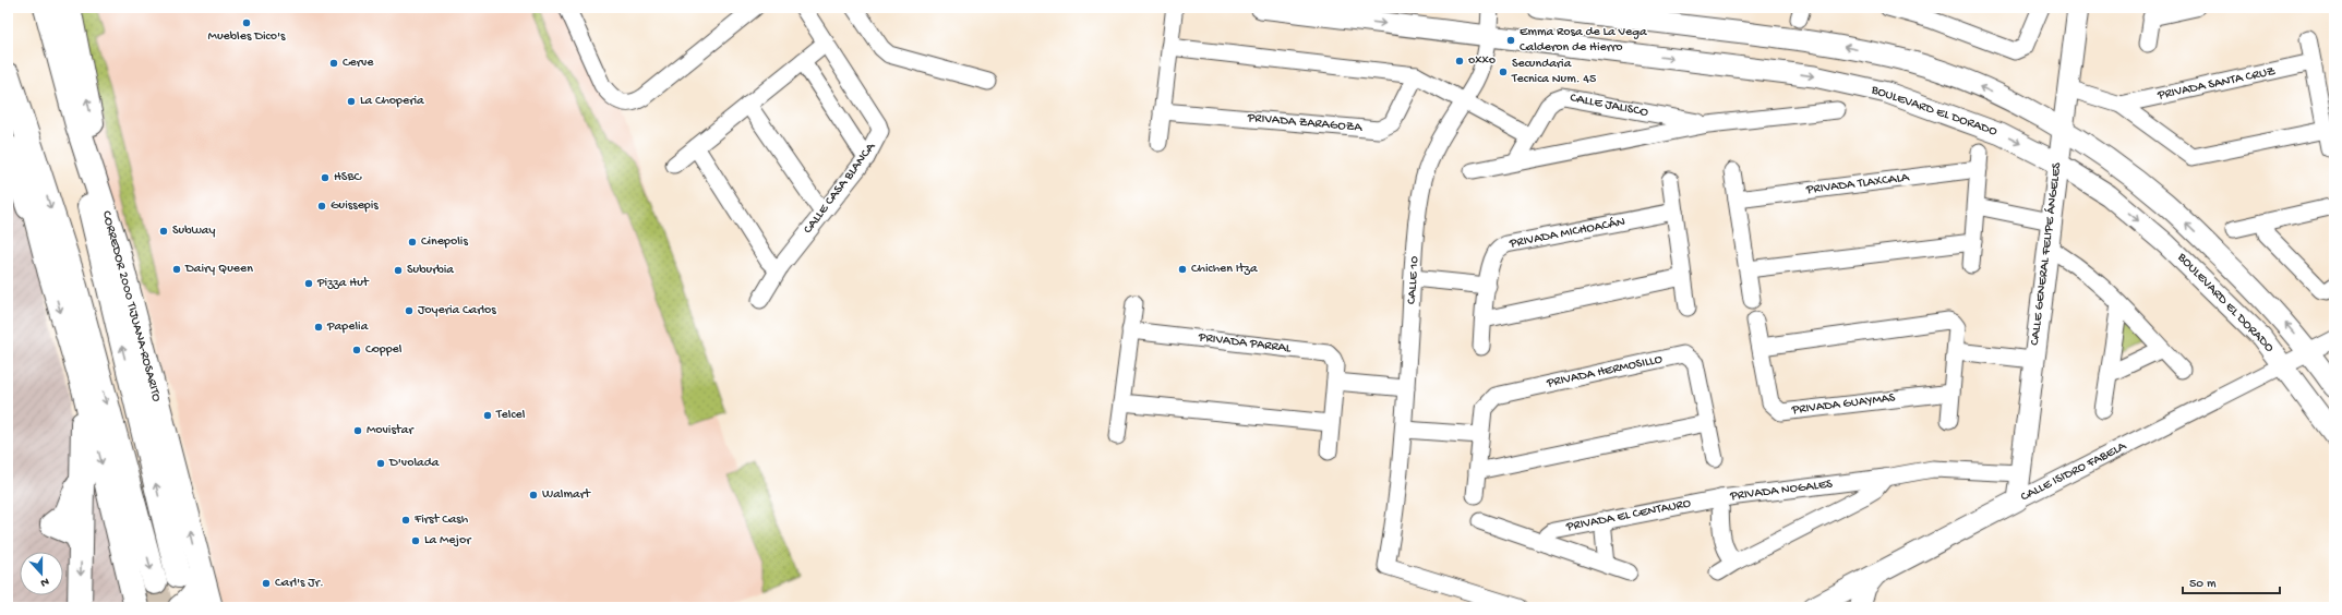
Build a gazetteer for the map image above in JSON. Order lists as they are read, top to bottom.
{
  "streets": {
    "highway": ["CORREDOR 2000 TIJUANA-ROSARITO"],
    "main road": ["BOULEVARD EL DORADO", "CALLE GENERAL FELIPE ÁNGELES", "CALLE ISIDRO FABELA"],
    "street": [
      "PRIVADA SANTA CRUZ",
      "CALLE JALISCO",
      "PRIVADA ZARAGOZA",
      "PRIVADA TLAXCALA",
      "CALLE CASA BLANCA",
      "PRIVADA MICHOACÁN",
      "CALLE 10",
      "PRIVADA PARRAL",
      "PRIVADA HERMOSILLO",
      "PRIVADA GUAYMAS",
      "PRIVADA NOGALES",
      "PRIVADA EL CENTAURO"
    ]
  },
  "crossings": [
    ["PRIVADA SANTA CRUZ", "CALLE GENERAL FELIPE ÁNGELES"],
    ["BOULEVARD EL DORADO", "CALLE GENERAL FELIPE ÁNGELES"],
    ["BOULEVARD EL DORADO", "CALLE 10"],
    ["BOULEVARD EL DORADO", "CALLE ISIDRO FABELA"],
    ["CALLE GENERAL FELIPE ÁNGELES", "CALLE ISIDRO FABELA"],
    ["CALLE GENERAL FELIPE ÁNGELES", "PRIVADA NOGALES"],
    ["PRIVADA NOGALES", "PRIVADA EL CENTAURO"]
  ],
  "places": [
    "Muebles Dico's",
    "Emma Rosa de La Vega Calderon de Hierro",
    "oxxo",
    "Cerve",
    "Secundaria Tecnica Num. 45",
    "La Choperia",
    "HSBC",
    "Guissepis",
    "Subway",
    "Cinepolis",
    "Dairy Queen",
    "Chichen Itza",
    "Suburbia",
    "Pizza Hut",
    "Joyeria Carlos",
    "Papelia",
    "Coppel",
    "Telcel",
    "Movistar",
    "D'volada",
    "Walmart",
    "First Cash",
    "La Mejor",
    "Carl's Jr."
  ],
  "scale_bar": "50 m",
  "north": "bottom"
}
